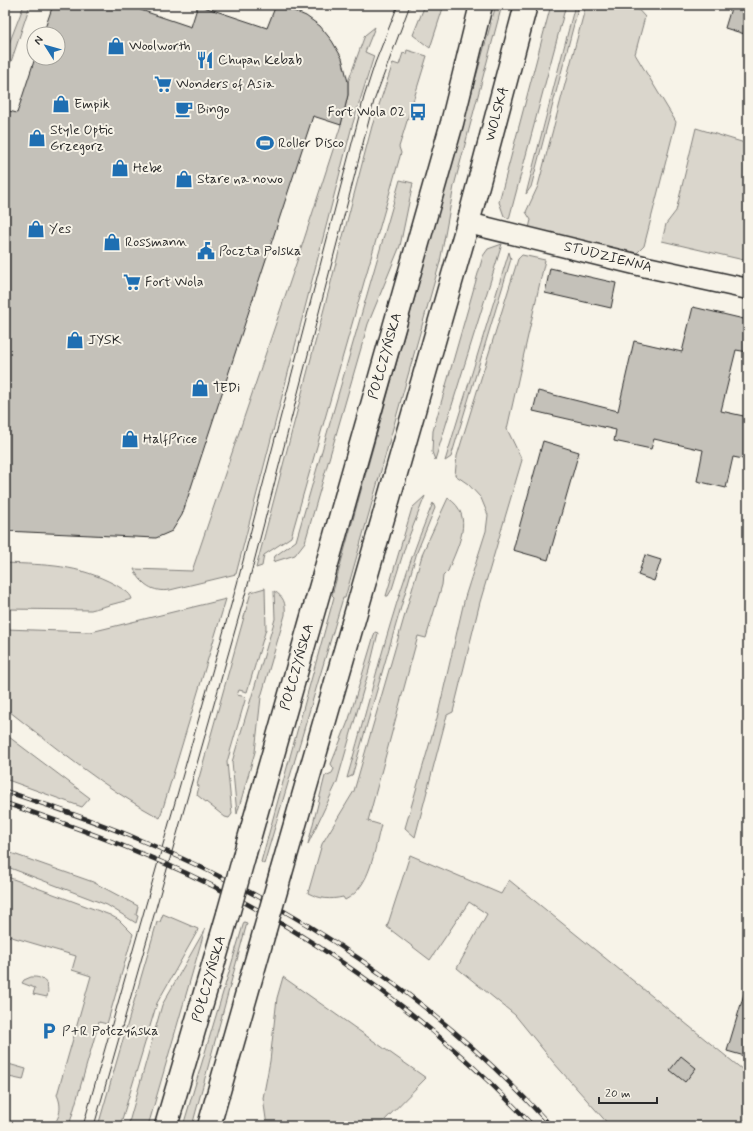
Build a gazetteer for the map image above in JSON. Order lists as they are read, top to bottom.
{
  "streets": {
    "main road": ["WOLSKA", "POŁCZYŃSKA"],
    "street": ["STUDZIENNA"]
  },
  "crossings": [
    ["WOLSKA", "STUDZIENNA"]
  ],
  "places": {
    "shop": [
      "Woolworth",
      "Empik",
      "Style Optic Grzegorz",
      "Hebe",
      "Stare na nowo",
      "Yes",
      "Rossmann",
      "JYSK",
      "TEDi",
      "HalfPrice"
    ],
    "restaurant": ["Chupan Kebab"],
    "supermarket": ["Wonders of Asia", "Fort Wola"],
    "cafe": ["Bingo"],
    "bus stop": ["Fort Wola 02"],
    "sports": ["Roller Disco"],
    "public building": ["Poczta Polska"],
    "parking": ["P+R Połczyńska"]
  },
  "scale_bar": "20 m",
  "north": "top left"
}
